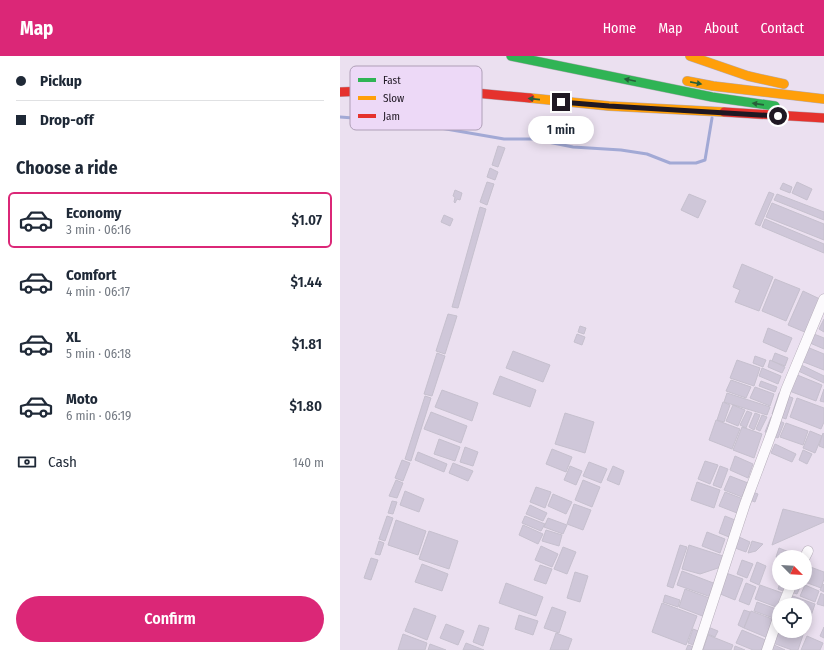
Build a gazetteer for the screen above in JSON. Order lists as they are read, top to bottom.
{
  "legend": ["Fast", "Slow", "Jam"],
  "north": "bottom right",
  "page": {
    "header": "Map",
    "nav": [
      "Home",
      "Map",
      "About",
      "Contact"
    ],
    "banner": ["Pickup", "Drop-off"],
    "bubble": "1 min",
    "heading": "Choose a ride",
    "list": [
      {
        "name": "Economy",
        "note": "3 min · 06:16",
        "value": "$1.07"
      },
      {
        "name": "Comfort",
        "note": "4 min · 06:17",
        "value": "$1.44"
      },
      {
        "name": "XL",
        "note": "5 min · 06:18",
        "value": "$1.81"
      },
      {
        "name": "Moto",
        "note": "6 min · 06:19",
        "value": "$1.80"
      }
    ],
    "pay": ["Cash", "140 m"],
    "buttons": "Confirm"
  }
}
